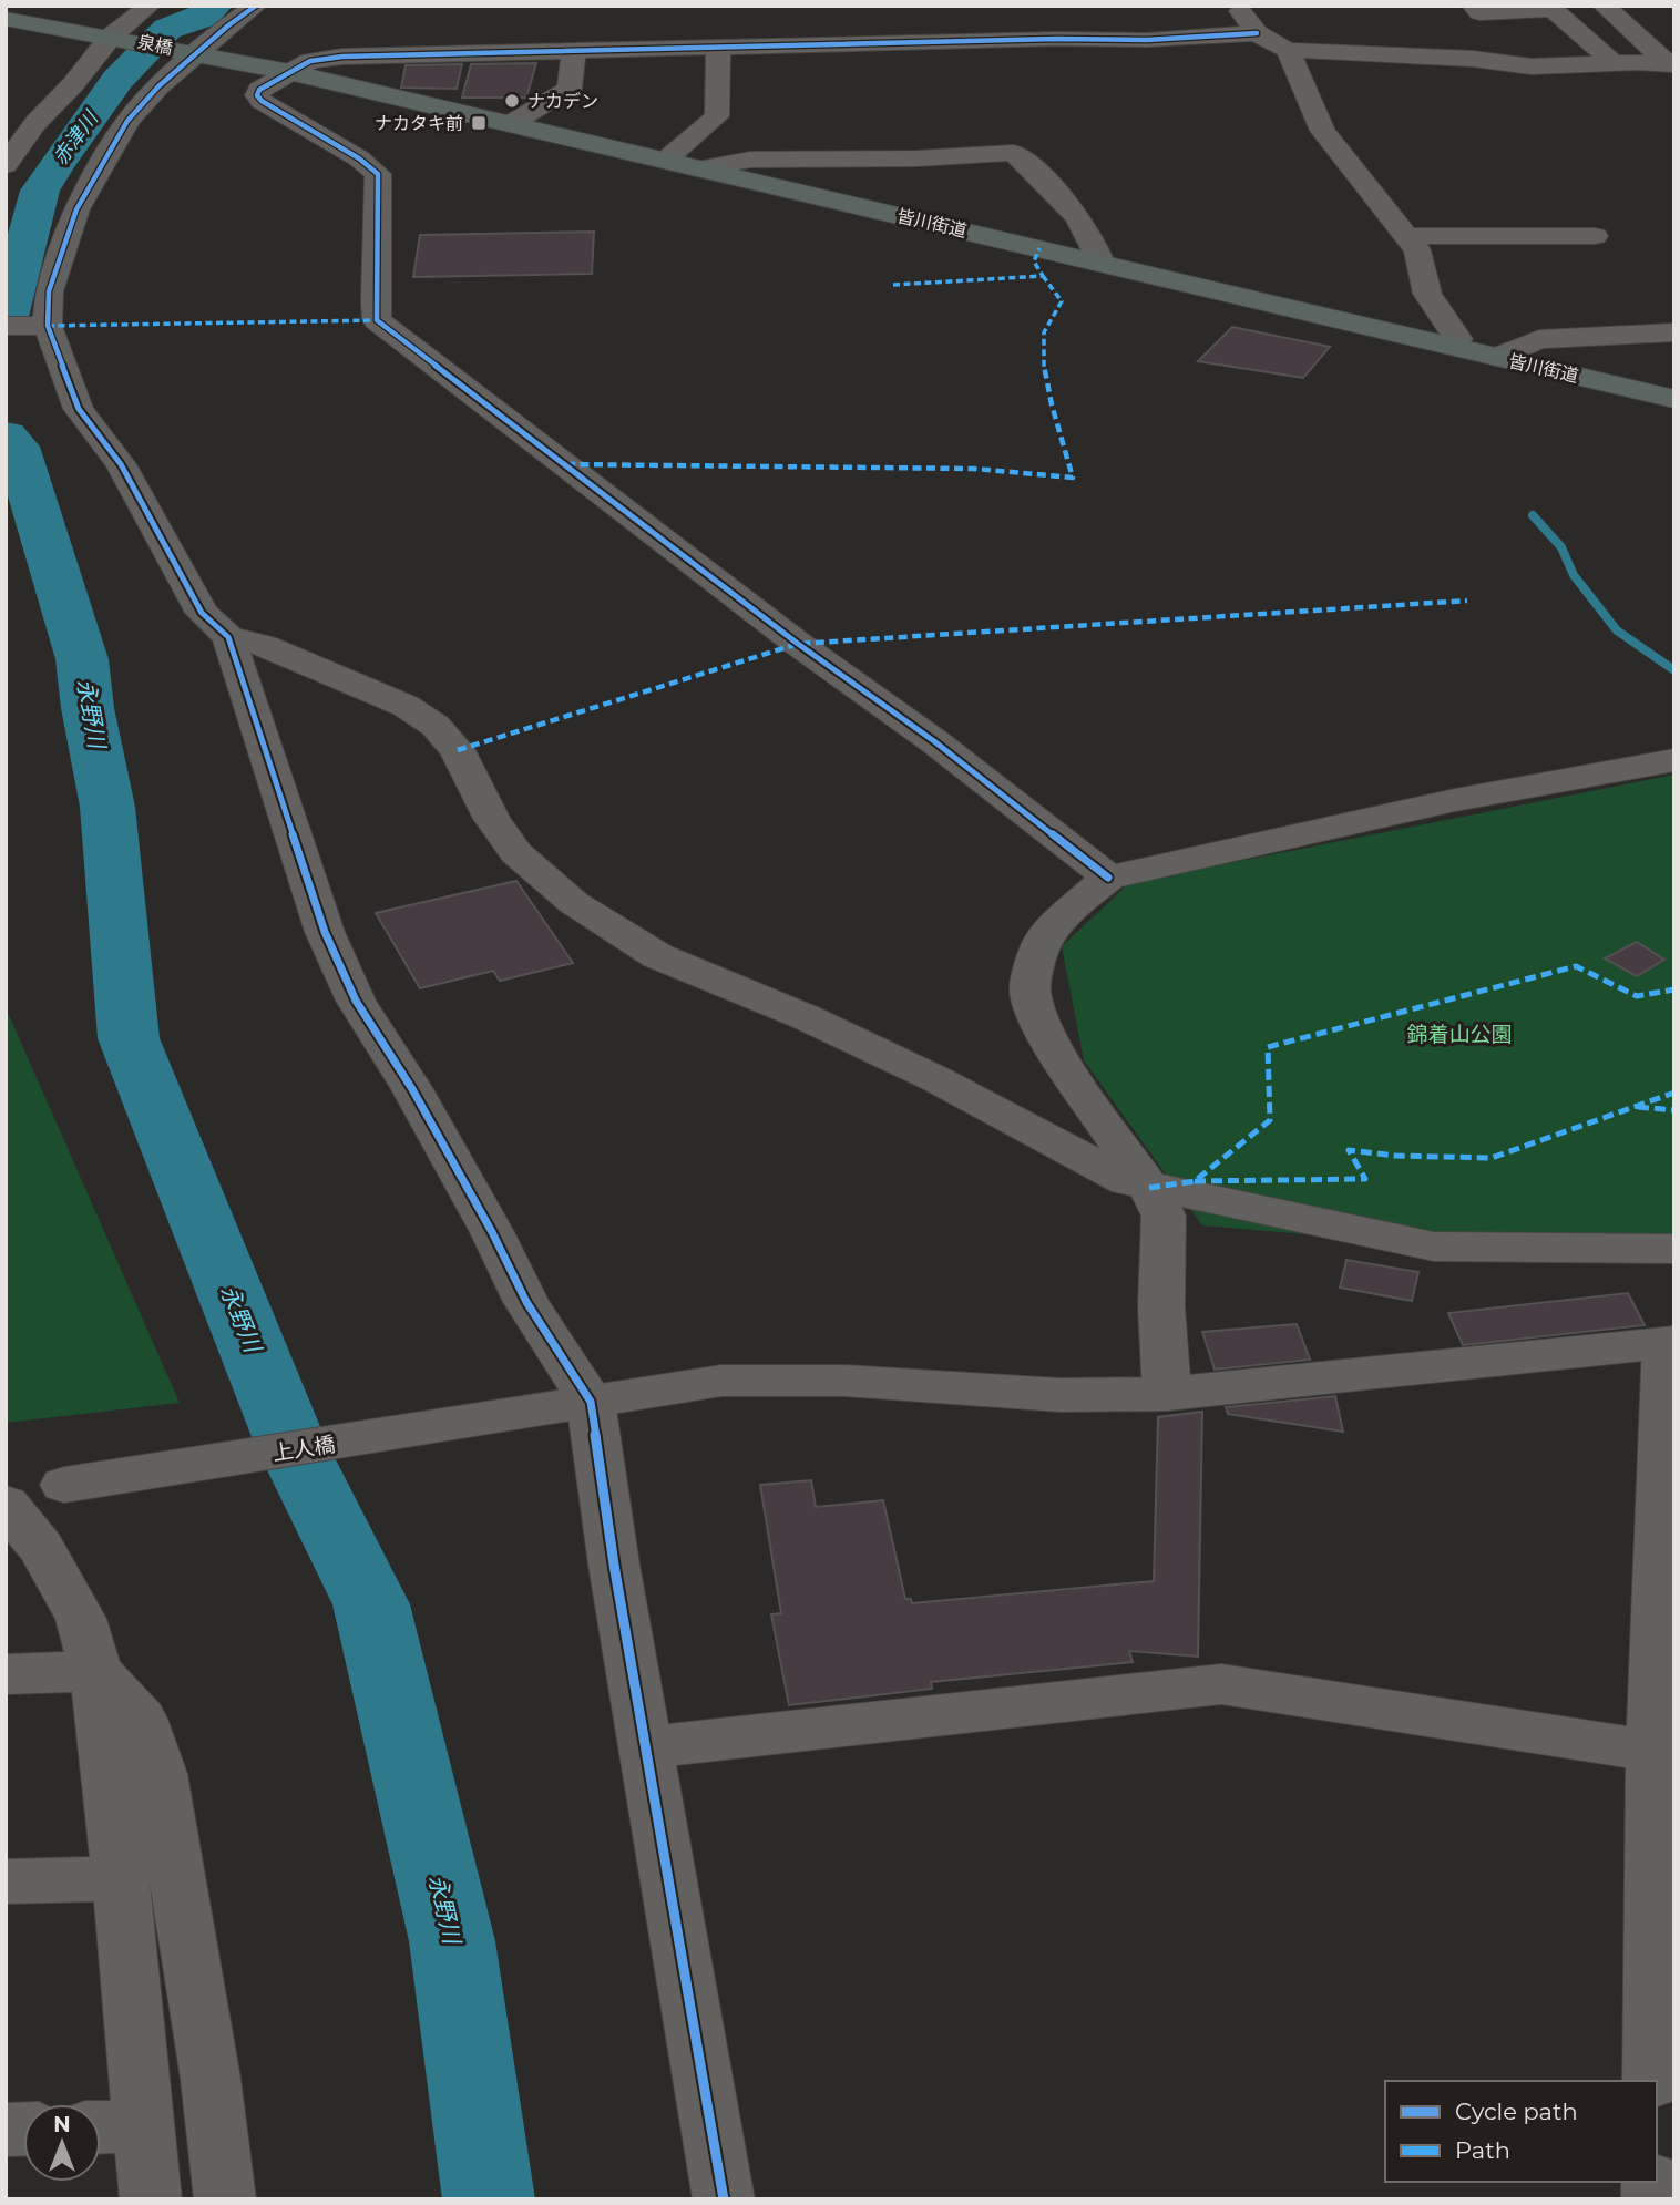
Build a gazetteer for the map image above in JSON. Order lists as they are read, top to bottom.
{
  "streets": {
    "main road": ["泉橋", "皆川街道"],
    "street": ["上人橋"]
  },
  "crossings": [
    ["泉橋", "皆川街道"]
  ],
  "water": ["赤津川", "永野川"],
  "parks": ["錦着山公園"],
  "places": {
    "other": ["ナカデン"],
    "transit": ["ナカタキ前"]
  },
  "legend": ["Cycle path", "Path"],
  "north": "top"
}
